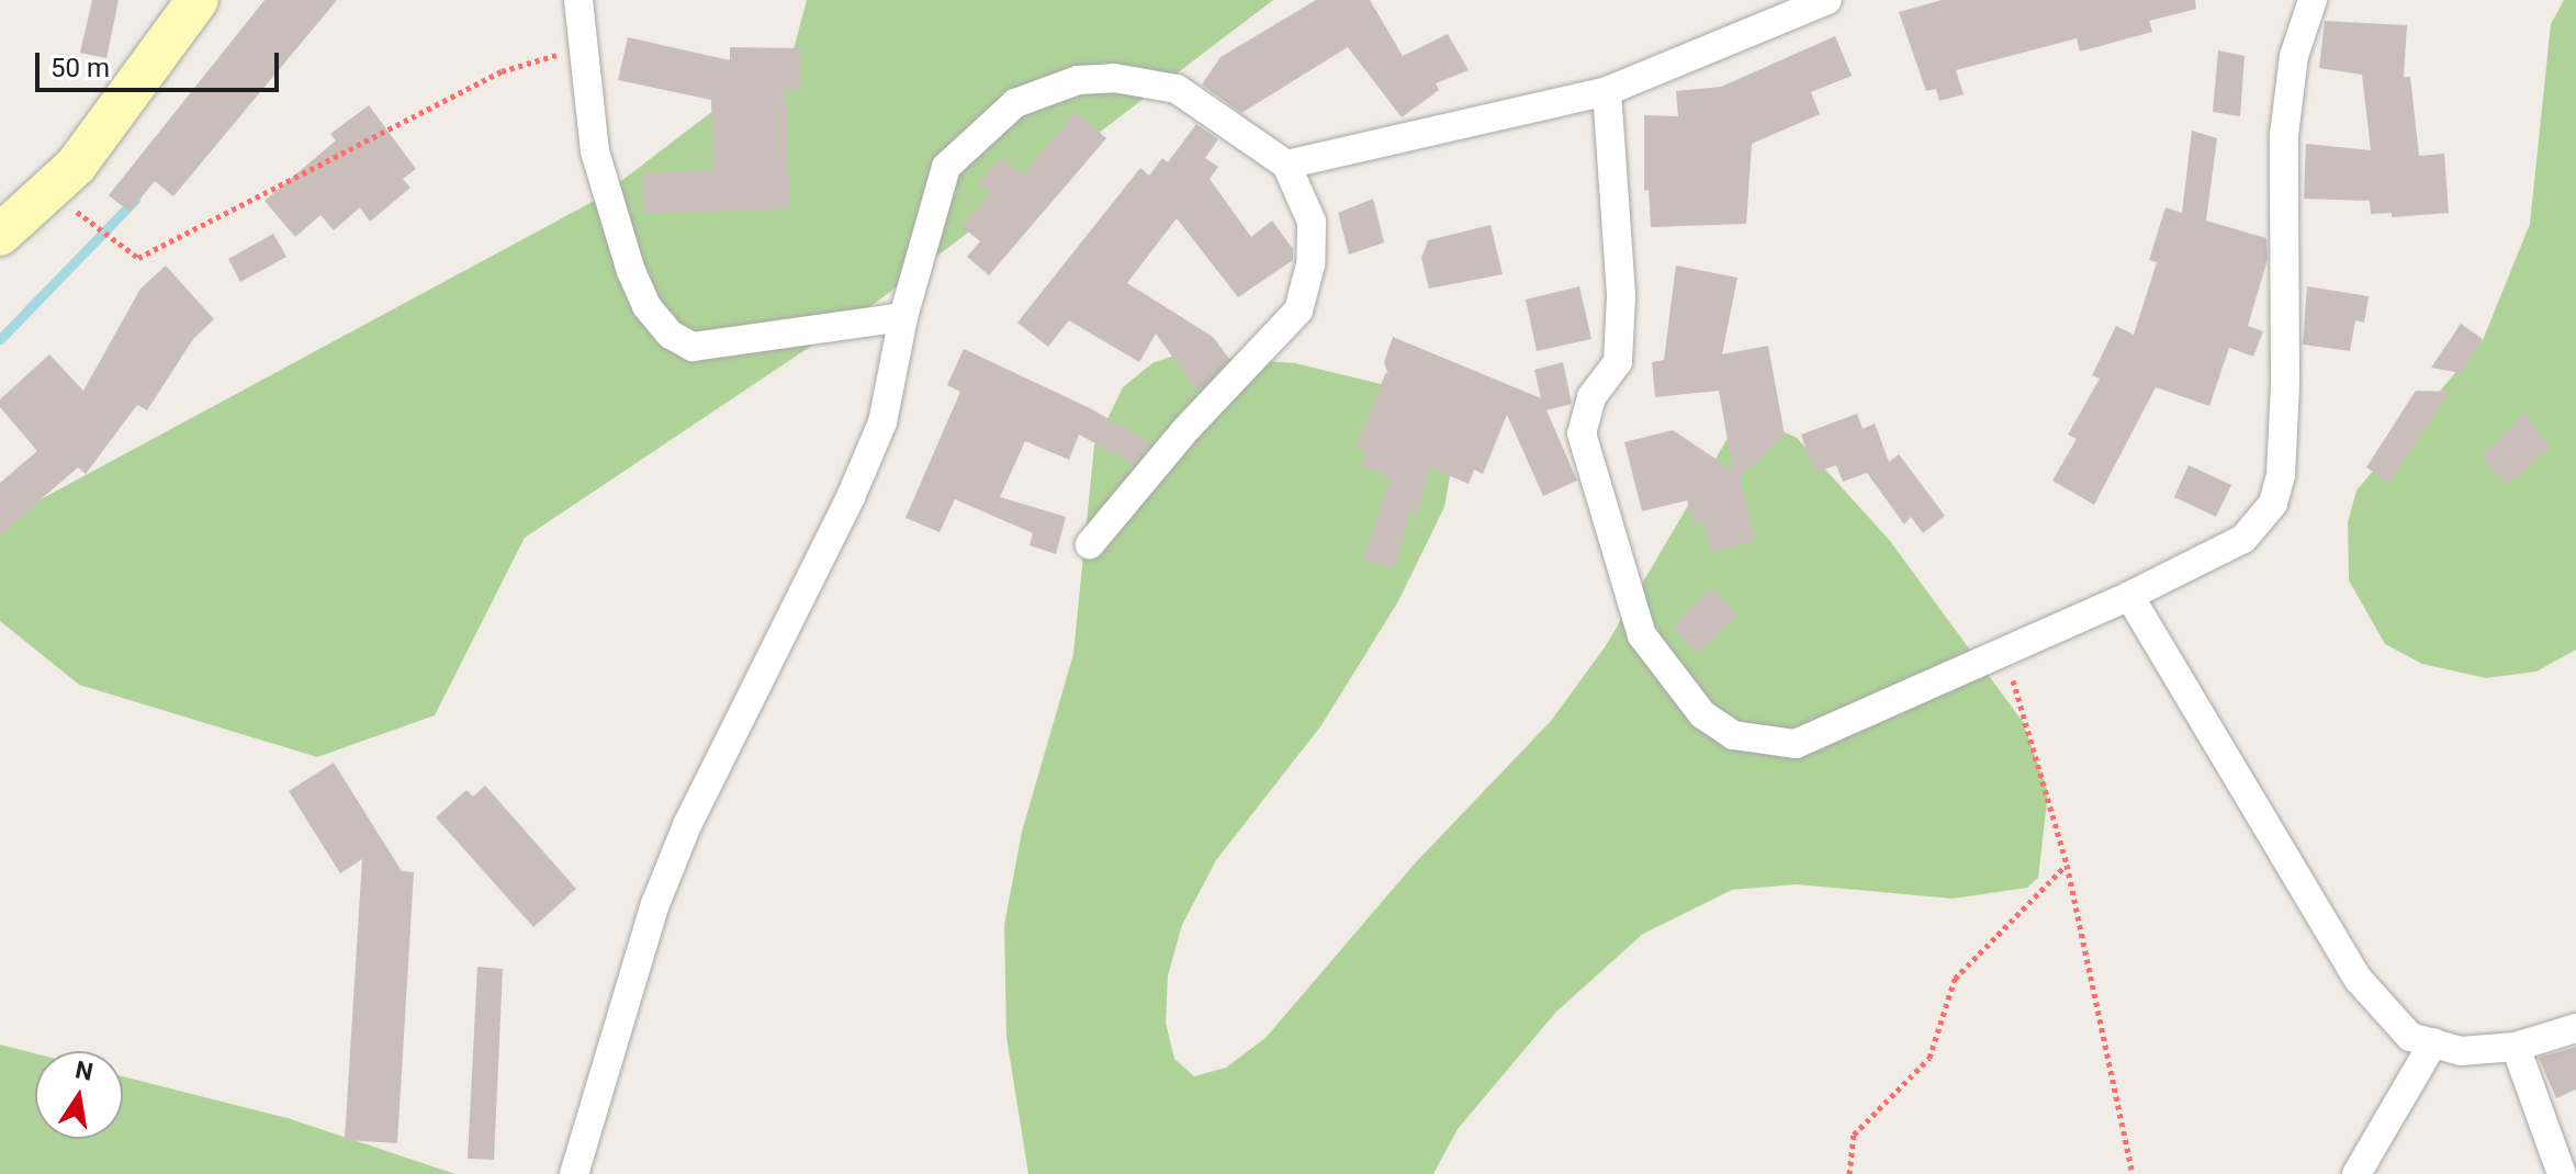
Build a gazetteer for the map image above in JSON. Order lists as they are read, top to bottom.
{
  "scale_bar": "50 m",
  "north": "top"
}
